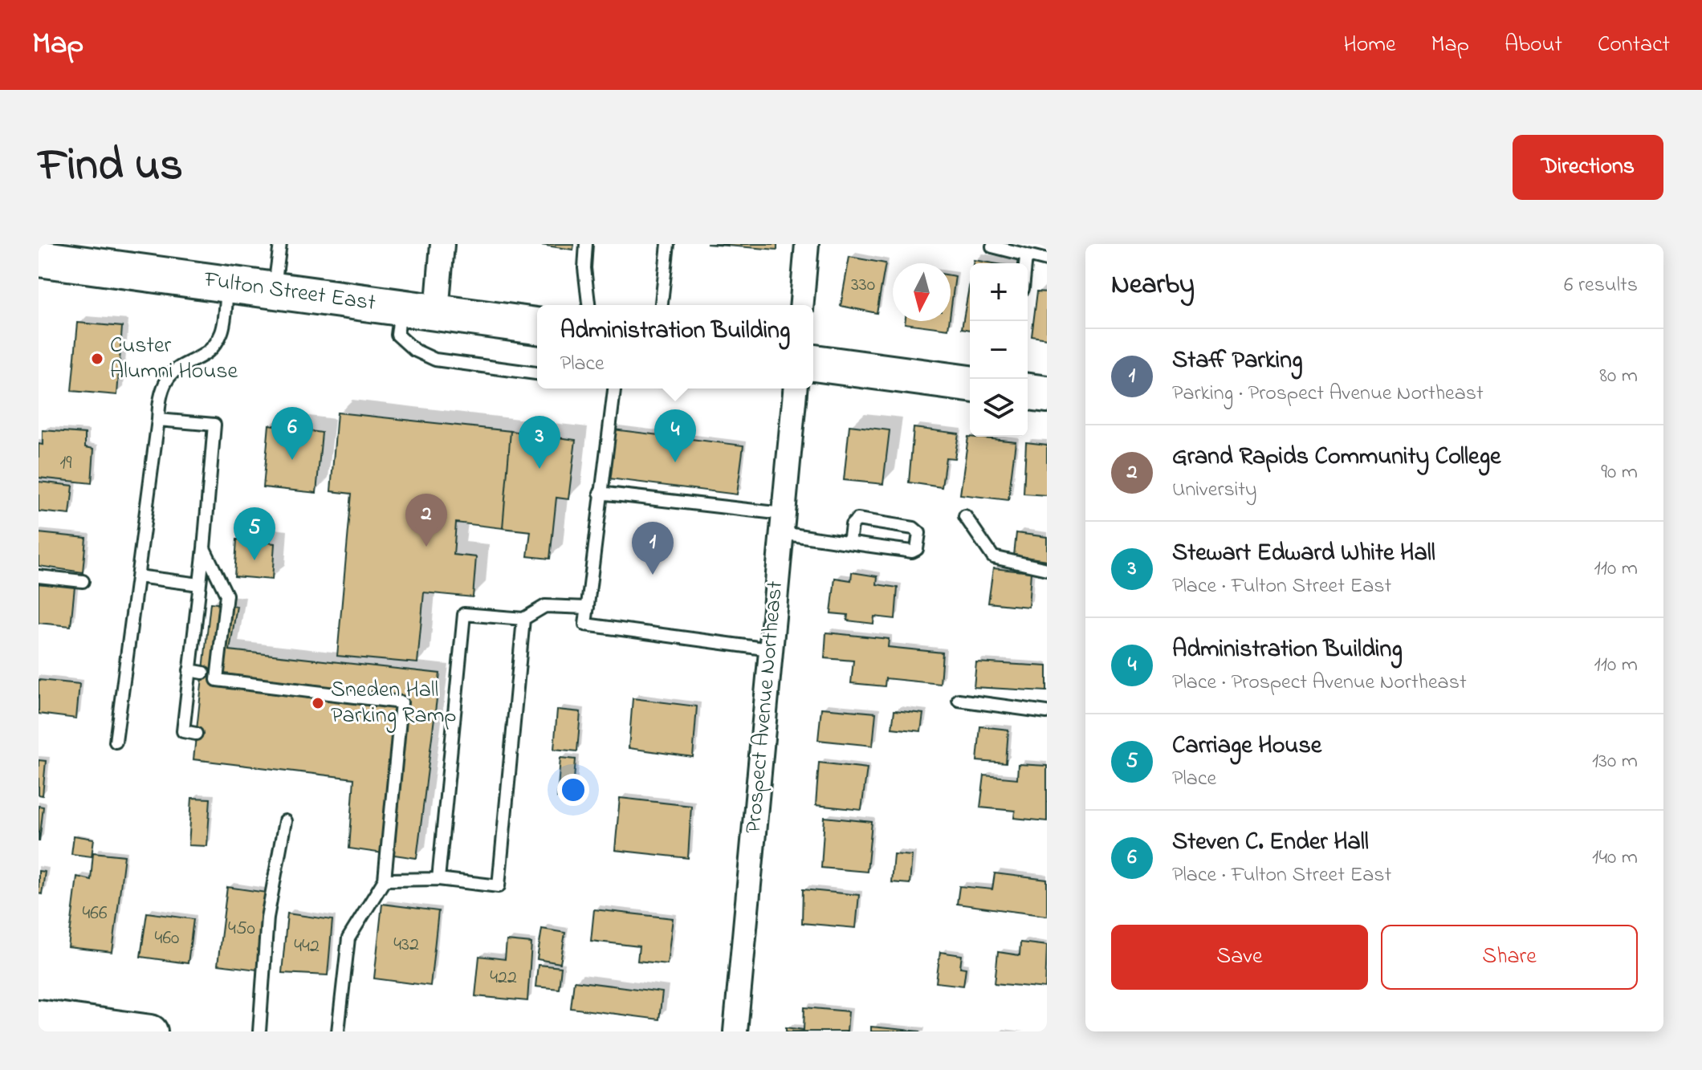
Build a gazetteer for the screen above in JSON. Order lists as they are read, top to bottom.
{
  "streets": {
    "main road": ["Fulton Street East"],
    "street": ["Prospect Avenue Northeast"]
  },
  "places": ["Custer Alumni House", "Sneden Hall Parking Ramp"],
  "house_numbers": [
    "330",
    "19",
    "466",
    "450",
    "460",
    "432",
    "442",
    "422"
  ],
  "north": "bottom",
  "page": {
    "header": "Map",
    "nav": [
      "Home",
      "Map",
      "About",
      "Contact"
    ],
    "title": "Find us",
    "buttons": [
      "Directions",
      ["Save", "Share"]
    ],
    "heading": ["Nearby", "6 results"],
    "map_buttons": ["+", "−"],
    "popup": ["Administration Building", "Place"],
    "list": [
      {
        "mark": "1",
        "name": "Staff Parking",
        "note": "Parking · Prospect Avenue Northeast",
        "value": "80 m"
      },
      {
        "mark": "2",
        "name": "Grand Rapids Community College",
        "note": "University",
        "value": "90 m"
      },
      {
        "mark": "3",
        "name": "Stewart Edward White Hall",
        "note": "Place · Fulton Street East",
        "value": "110 m"
      },
      {
        "mark": "4",
        "name": "Administration Building",
        "note": "Place · Prospect Avenue Northeast",
        "value": "110 m"
      },
      {
        "mark": "5",
        "name": "Carriage House",
        "note": "Place",
        "value": "130 m"
      },
      {
        "mark": "6",
        "name": "Steven C. Ender Hall",
        "note": "Place · Fulton Street East",
        "value": "140 m"
      }
    ],
    "pins": [
      "6",
      "4",
      "3",
      "2",
      "5",
      "1"
    ]
  }
}
